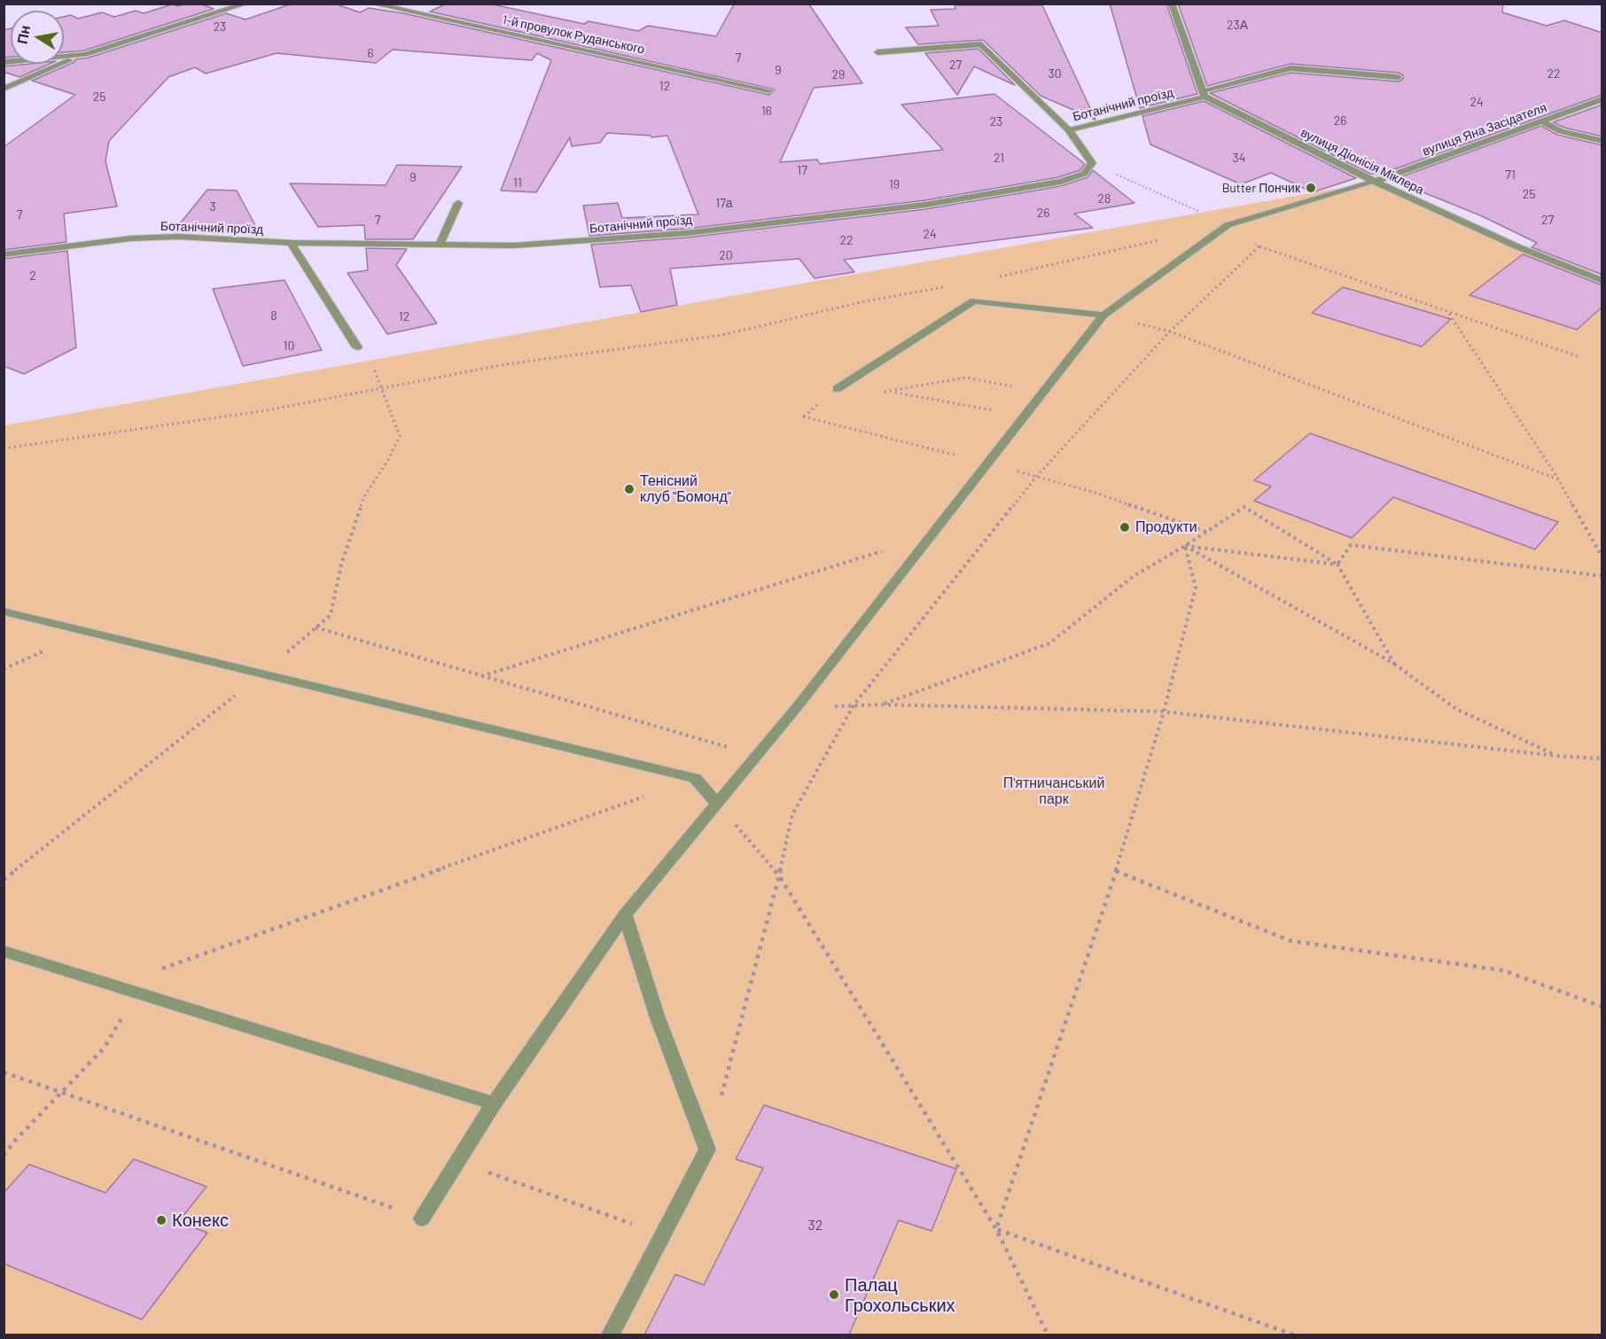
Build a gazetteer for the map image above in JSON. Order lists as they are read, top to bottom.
{
  "streets": {
    "street": [
      "1-й провулок Руданського",
      "Ботанічний проїзд",
      "вулиця Яна Засідателя",
      "вулиця Діонісія Міклера"
    ]
  },
  "crossings": [
    ["Ботанічний проїзд", "вулиця Діонісія Міклера"],
    ["вулиця Яна Засідателя", "вулиця Діонісія Міклера"]
  ],
  "parks": ["П'ятничанський парк"],
  "places": [
    "Butter Пончик",
    "Тенісний клуб \"Бомонд\"",
    "Продукти",
    "Конекс",
    "Палац Грохольських"
  ],
  "house_numbers": [
    "23А",
    "23",
    "6",
    "7",
    "27",
    "9",
    "30",
    "22",
    "29",
    "12",
    "25",
    "24",
    "16",
    "26",
    "23",
    "21",
    "34",
    "17",
    "71",
    "9",
    "11",
    "19",
    "25",
    "28",
    "17а",
    "3",
    "26",
    "7",
    "7",
    "27",
    "24",
    "22",
    "20",
    "2",
    "8",
    "12",
    "10",
    "32"
  ],
  "north": "left"
}
